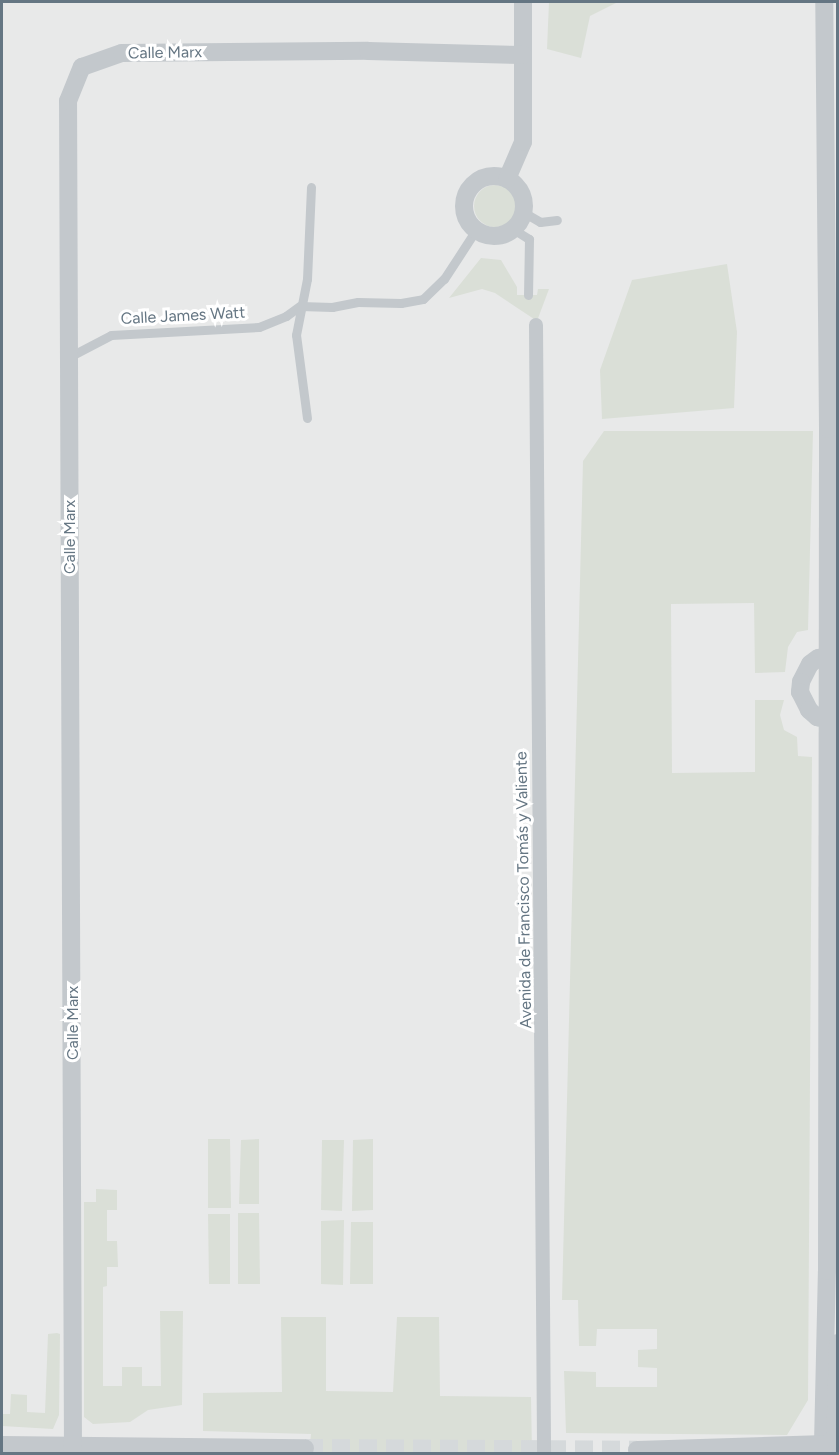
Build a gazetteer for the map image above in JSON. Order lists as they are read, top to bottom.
{
  "streets": {
    "street": ["Calle Marx", "Avenida de Francisco Tomás y Valiente"],
    "lane": ["Calle James Watt"]
  },
  "crossings": [
    ["Calle Marx", "Calle James Watt"]
  ]
}
